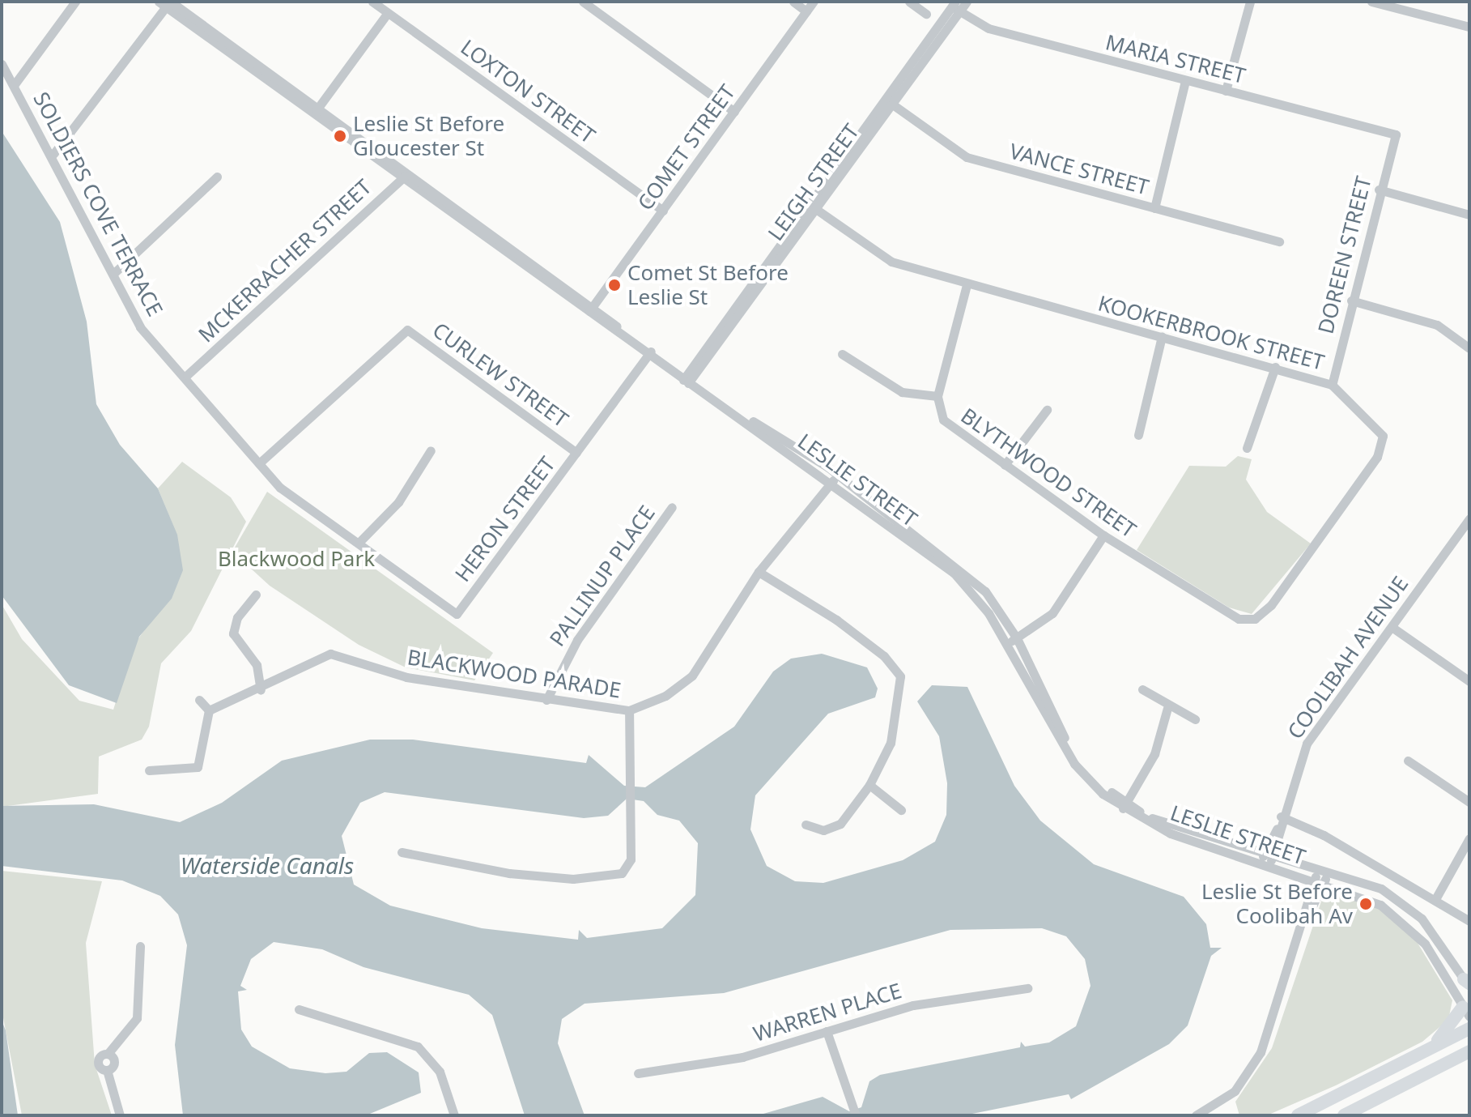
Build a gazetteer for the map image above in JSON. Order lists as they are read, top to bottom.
{
  "streets": {
    "street": [
      "MARIA STREET",
      "LOXTON STREET",
      "COMET STREET",
      "VANCE STREET",
      "LEIGH STREET",
      "SOLDIERS COVE TERRACE",
      "DOREEN STREET",
      "MCKERRACHER STREET",
      "KOOKERBROOK STREET",
      "CURLEW STREET",
      "BLYTHWOOD STREET",
      "LESLIE STREET",
      "HERON STREET",
      "PALLINUP PLACE",
      "COOLIBAH AVENUE",
      "BLACKWOOD PARADE",
      "WARREN PLACE"
    ]
  },
  "crossings": [
    ["MARIA STREET", "LEIGH STREET"],
    ["MARIA STREET", "DOREEN STREET"],
    ["LOXTON STREET", "COMET STREET"],
    ["COMET STREET", "LESLIE STREET"],
    ["VANCE STREET", "LEIGH STREET"],
    ["LEIGH STREET", "KOOKERBROOK STREET"],
    ["LEIGH STREET", "LESLIE STREET"],
    ["SOLDIERS COVE TERRACE", "MCKERRACHER STREET"],
    ["SOLDIERS COVE TERRACE", "CURLEW STREET"],
    ["SOLDIERS COVE TERRACE", "HERON STREET"],
    ["DOREEN STREET", "KOOKERBROOK STREET"],
    ["MCKERRACHER STREET", "LESLIE STREET"],
    ["KOOKERBROOK STREET", "BLYTHWOOD STREET"],
    ["CURLEW STREET", "HERON STREET"],
    ["LESLIE STREET", "HERON STREET"],
    ["LESLIE STREET", "COOLIBAH AVENUE"],
    ["LESLIE STREET", "BLACKWOOD PARADE"],
    ["PALLINUP PLACE", "BLACKWOOD PARADE"]
  ],
  "water": ["Waterside Canals"],
  "parks": ["Blackwood Park"],
  "places": ["Leslie St Before Gloucester St", "Comet St Before Leslie St", "Leslie St Before Coolibah Av"]
}
